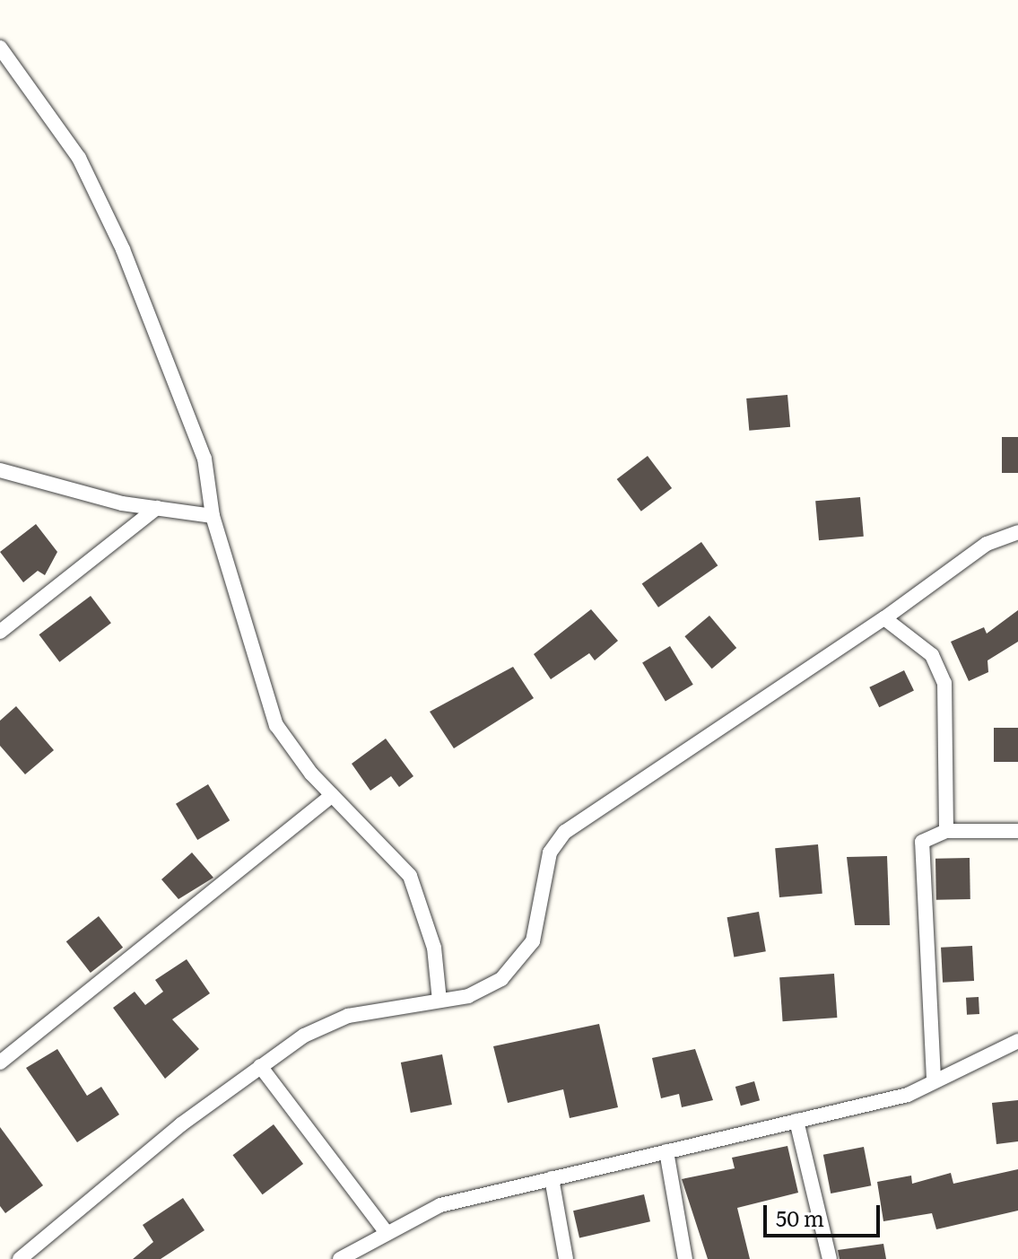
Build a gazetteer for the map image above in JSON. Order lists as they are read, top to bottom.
{
  "scale_bar": "50 m"
}
